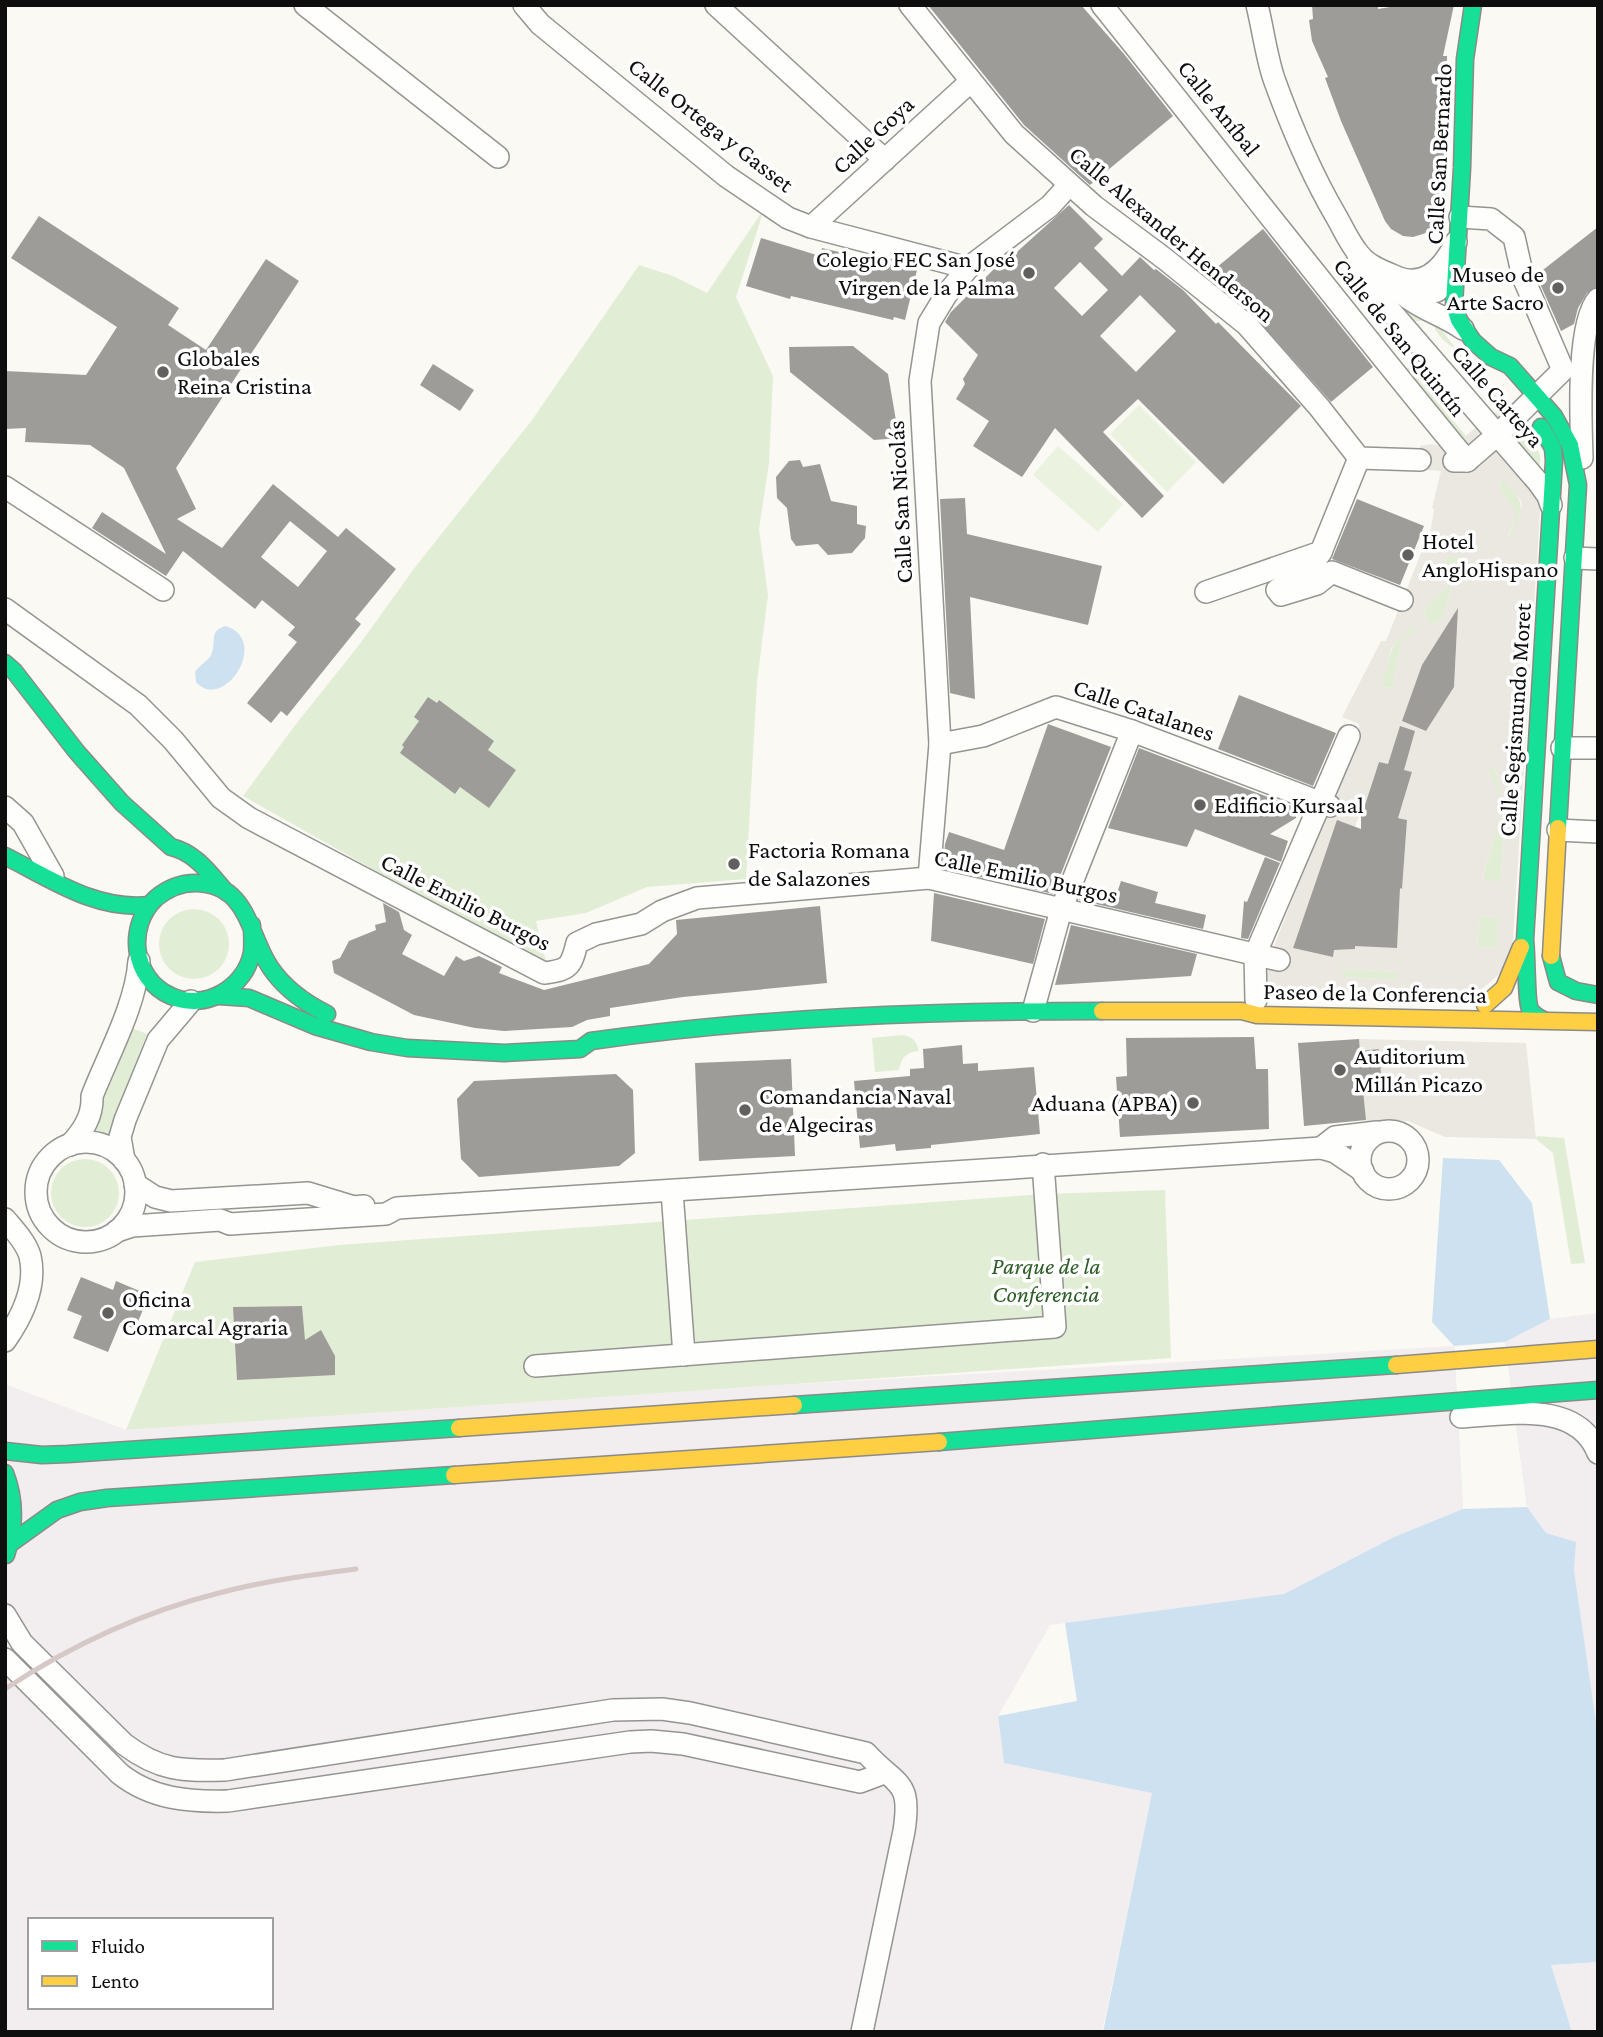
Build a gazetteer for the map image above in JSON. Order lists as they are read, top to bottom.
{
  "streets": {
    "main road": ["Calle San Bernardo", "Calle Segismundo Moret", "Paseo de la Conferencia"],
    "street": [
      "Calle Aníbal",
      "Calle Ortega y Gasset",
      "Calle Goya",
      "Calle Alexander Henderson",
      "Calle de San Quintín",
      "Calle Carteya",
      "Calle San Nicolás",
      "Calle Catalanes",
      "Calle Emilio Burgos"
    ]
  },
  "crossings": [
    ["Calle Aníbal", "Calle de San Quintín"],
    ["Calle Ortega y Gasset", "Calle Goya"],
    ["Calle Ortega y Gasset", "Calle San Nicolás"],
    ["Calle Goya", "Calle Alexander Henderson"],
    ["Calle San Bernardo", "Calle Carteya"],
    ["Calle Alexander Henderson", "Calle San Nicolás"],
    ["Calle de San Quintín", "Calle Carteya"],
    ["Calle Carteya", "Calle Segismundo Moret"],
    ["Calle San Nicolás", "Calle Catalanes"],
    ["Calle San Nicolás", "Calle Emilio Burgos"],
    ["Calle Segismundo Moret", "Paseo de la Conferencia"]
  ],
  "parks": ["Parque de la Conferencia"],
  "places": [
    "Colegio FEC San José Virgen de la Palma",
    "Museo de Arte Sacro",
    "Globales Reina Cristina",
    "Hotel AngloHispano",
    "Edificio Kursaal",
    "Factoria Romana de Salazones",
    "Auditorium Millán Picazo",
    "Aduana (APBA)",
    "Comandancia Naval de Algeciras",
    "Oficina Comarcal Agraria"
  ],
  "legend": ["Fluido", "Lento"]
}
